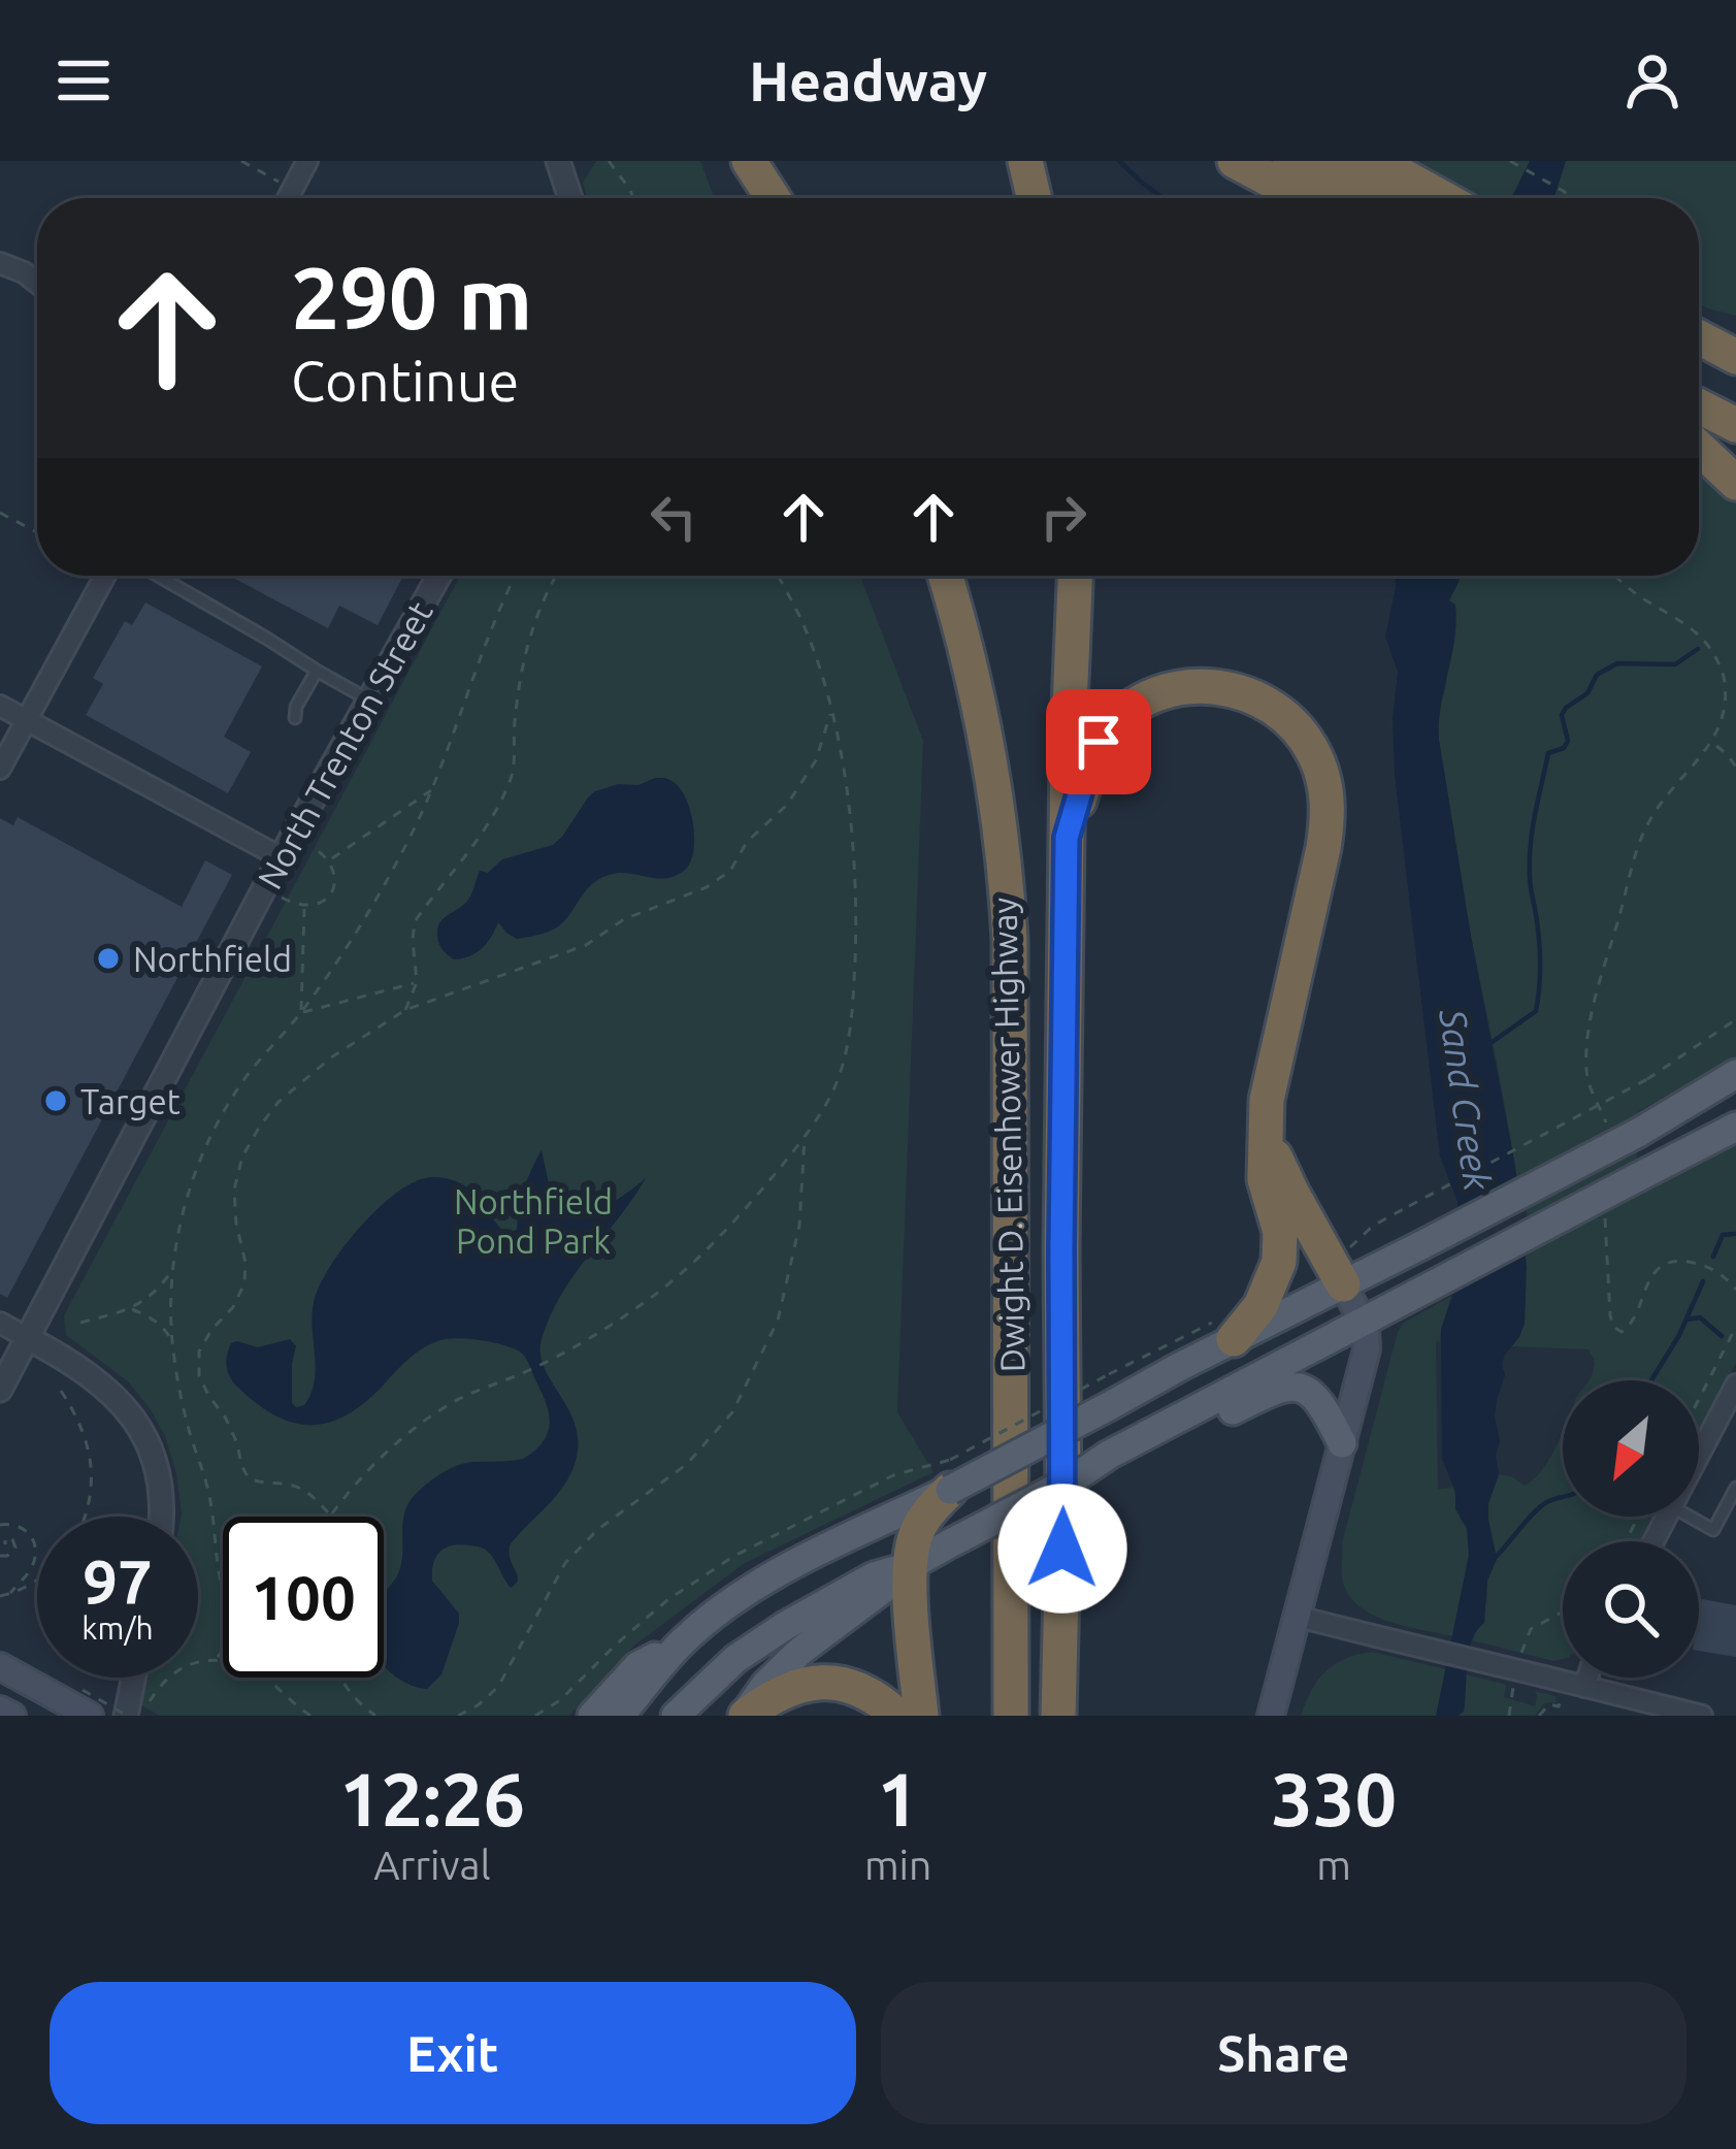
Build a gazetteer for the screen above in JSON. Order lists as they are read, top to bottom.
{
  "streets": {
    "highway": ["Dwight D. Eisenhower Highway"],
    "street": ["North Trenton Street"]
  },
  "water": ["Sand Creek"],
  "parks": ["Northfield Pond Park"],
  "places": ["Northfield", "Target"],
  "north": "bottom left",
  "page": {
    "header": "Headway",
    "turn": ["290 m", "Continue"],
    "speed": "97 km/h",
    "limit": "100",
    "eta": [
      "12:26",
      "Arrival",
      "1",
      "min",
      "330",
      "m"
    ],
    "buttons": ["Exit", "Share"]
  }
}
